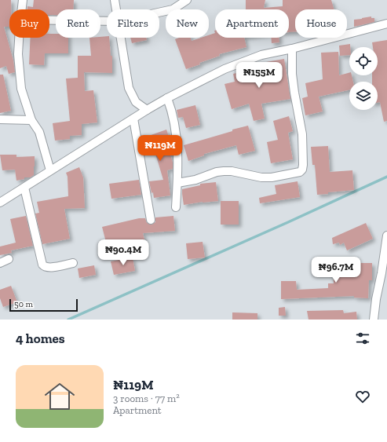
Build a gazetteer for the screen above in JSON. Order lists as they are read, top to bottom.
{
  "scale_bar": "50 m",
  "page": {
    "chip": [
      "Buy",
      "Rent",
      "Filters",
      "New",
      "Apartment",
      "House"
    ],
    "price": [
      "₦155M",
      "₦119M",
      "₦90.4M",
      "₦96.7M"
    ],
    "scale": "50 m",
    "heading": "4 homes",
    "list": [
      {
        "name": "₦119M",
        "note": "3 rooms · 77 m² · Apartment"
      }
    ]
  }
}
